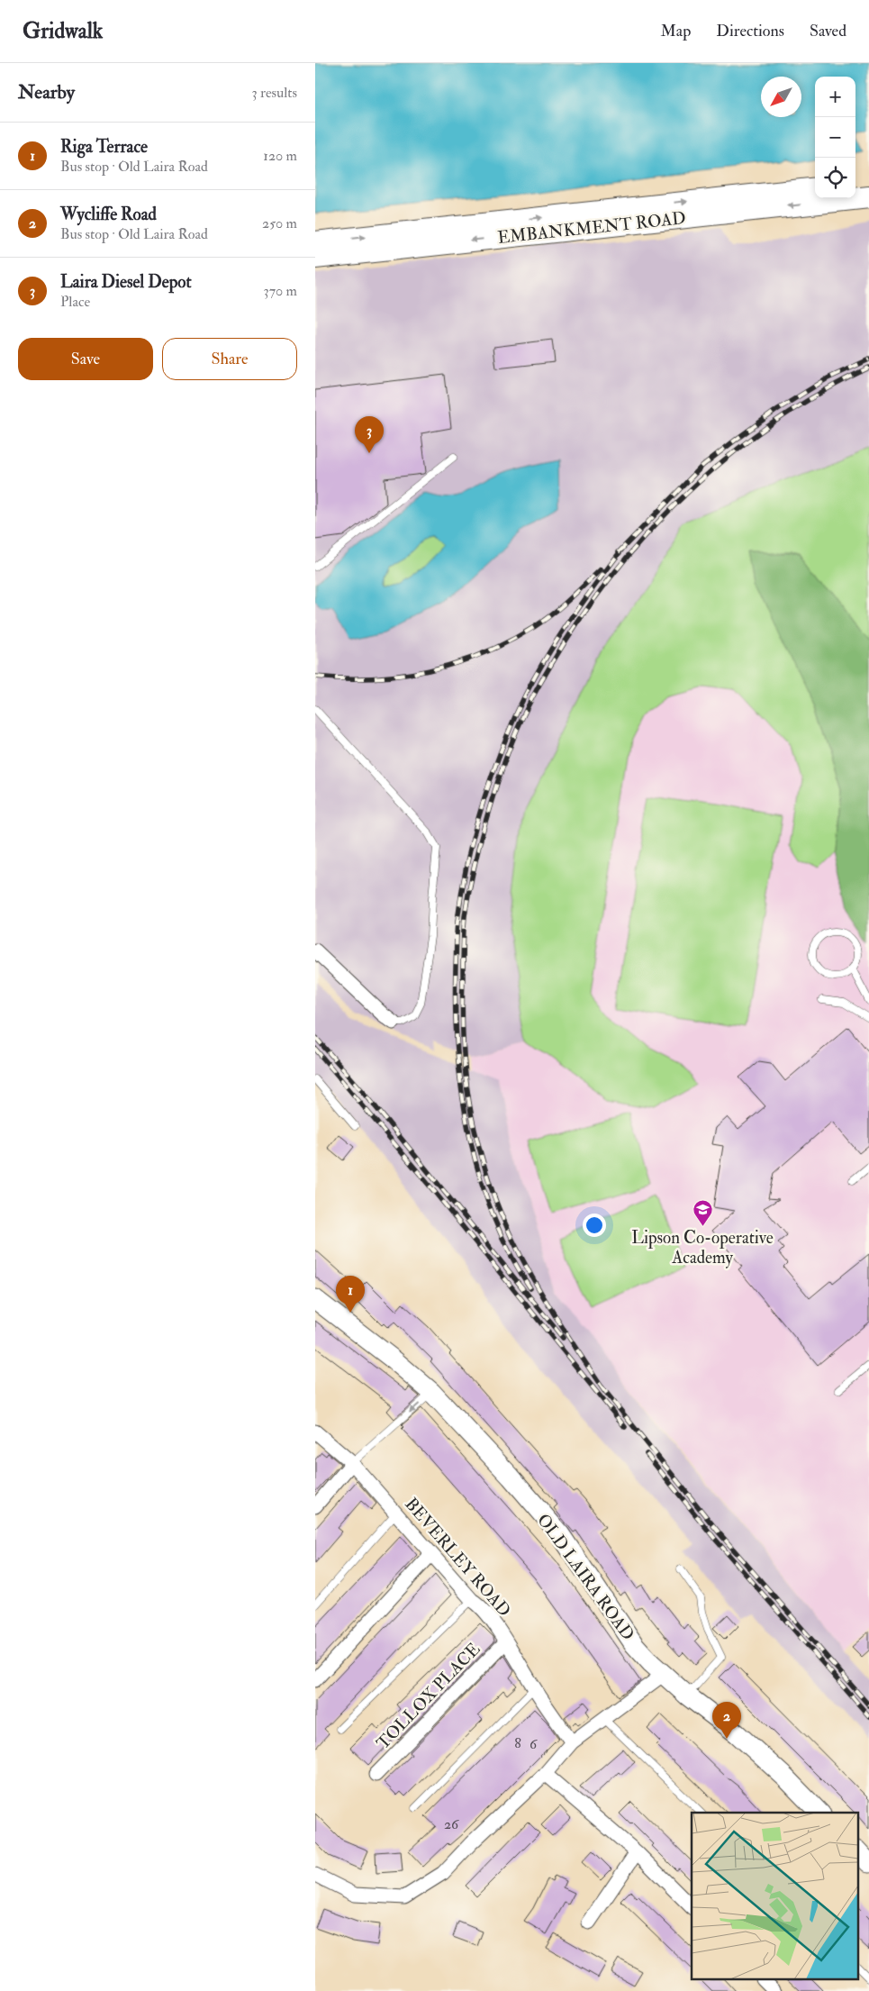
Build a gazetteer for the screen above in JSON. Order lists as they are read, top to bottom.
{
  "streets": {
    "main road": ["EMBANKMENT ROAD", "OLD LAIRA ROAD"],
    "street": ["BEVERLEY ROAD", "TOLLOX PLACE"]
  },
  "crossings": [
    ["BEVERLEY ROAD", "TOLLOX PLACE"]
  ],
  "places": {
    "school or university": ["Lipson Co-operative Academy"]
  },
  "house_numbers": ["8", "6", "26"],
  "north": "bottom left",
  "page": {
    "header": "Gridwalk",
    "nav": ["Map", "Directions", "Saved"],
    "heading": ["Nearby", "3 results"],
    "map_buttons": ["+", "−"],
    "list": [
      {
        "mark": "1",
        "name": "Riga Terrace",
        "note": "Bus stop · Old Laira Road",
        "value": "120 m"
      },
      {
        "mark": "2",
        "name": "Wycliffe Road",
        "note": "Bus stop · Old Laira Road",
        "value": "250 m"
      },
      {
        "mark": "3",
        "name": "Laira Diesel Depot",
        "note": "Place",
        "value": "370 m"
      }
    ],
    "buttons": ["Save", "Share"],
    "pins": ["3", "1", "2"]
  }
}
